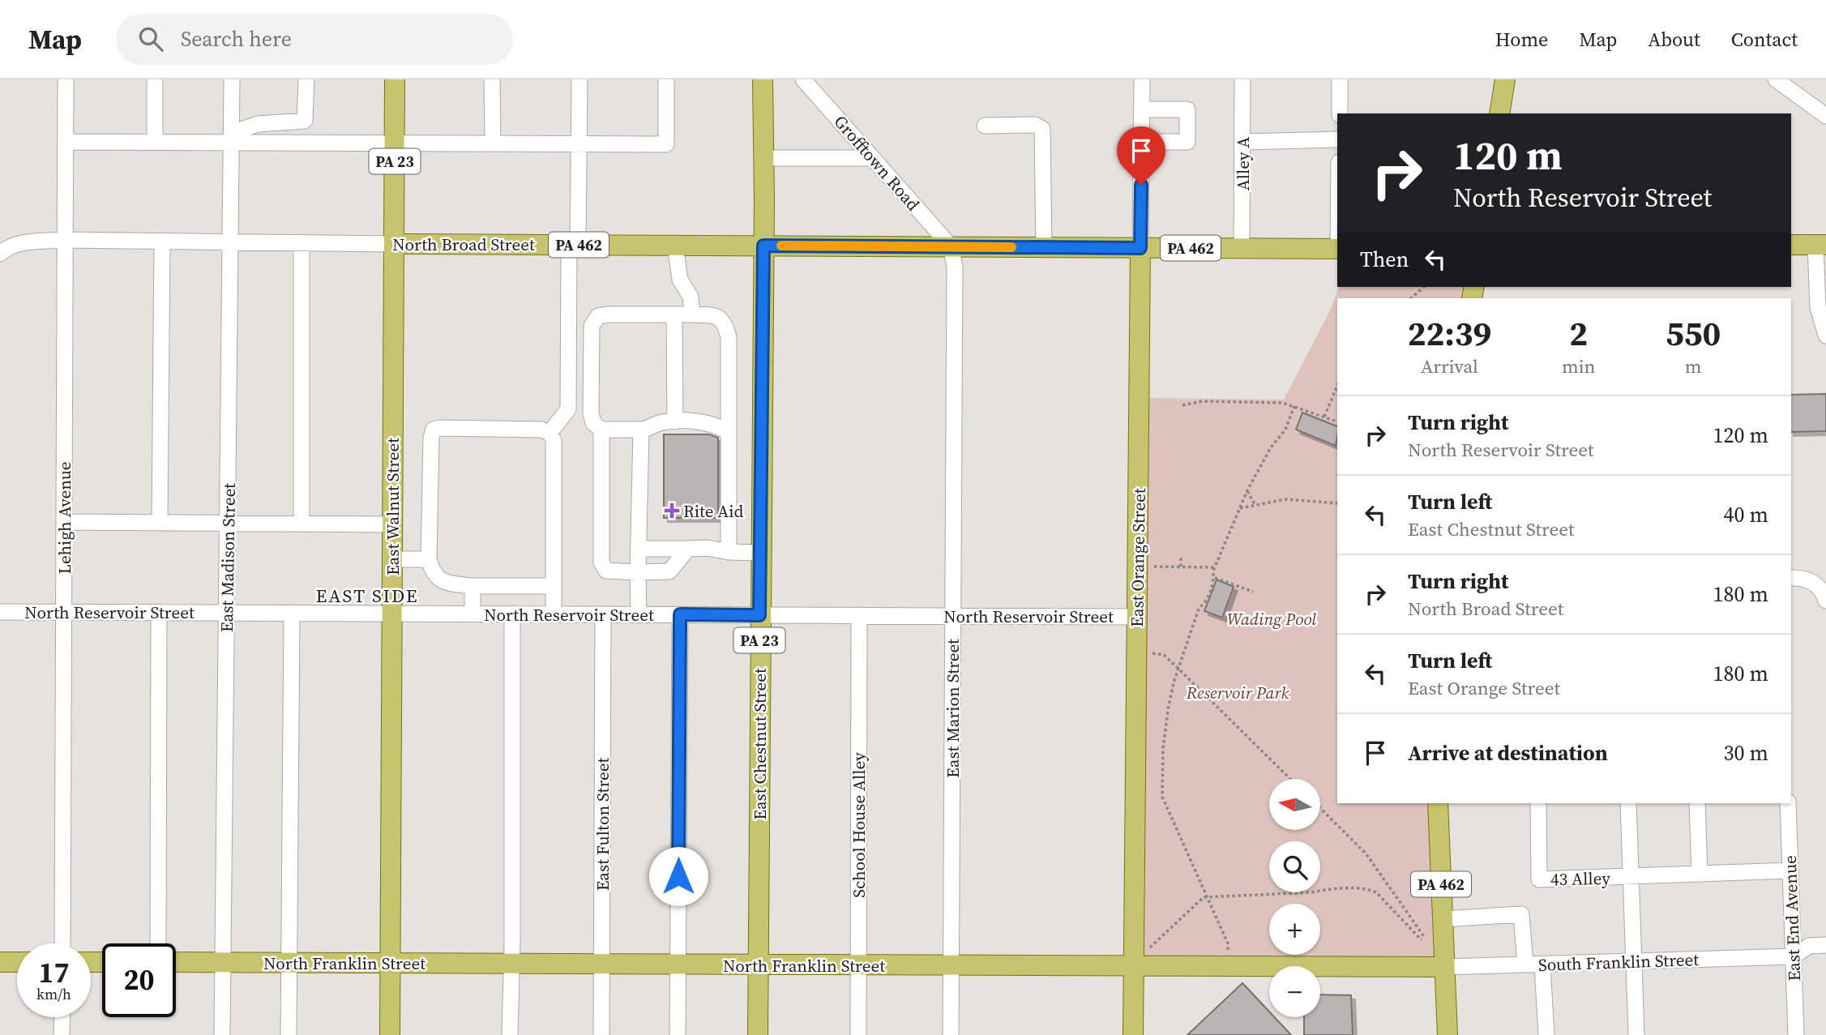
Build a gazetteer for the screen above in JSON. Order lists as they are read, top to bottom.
{
  "streets": {
    "main road": [
      "PA 23",
      "North Broad Street",
      "PA 462",
      "East Walnut Street",
      "East Orange Street",
      "East Chestnut Street",
      "North Franklin Street"
    ],
    "street": [
      "Grofftown Road",
      "Alley A",
      "Lehigh Avenue",
      "East Madison Street",
      "North Reservoir Street",
      "East Marion Street",
      "East Fulton Street",
      "School House Alley",
      "43 Alley",
      "East End Avenue",
      "South Franklin Street"
    ]
  },
  "crossings": [
    ["Grofftown Road", "North Broad Street"],
    ["Grofftown Road", "East Marion Street"],
    ["Alley A", "North Broad Street"],
    ["North Broad Street", "East Walnut Street"],
    ["North Broad Street", "Lehigh Avenue"],
    ["North Broad Street", "East Madison Street"],
    ["North Broad Street", "East Orange Street"],
    ["North Broad Street", "East Marion Street"],
    ["North Broad Street", "East Chestnut Street"],
    ["PA 462", "South Franklin Street"],
    ["PA 462", "North Franklin Street"],
    ["East Walnut Street", "North Reservoir Street"],
    ["East Walnut Street", "North Franklin Street"],
    ["Lehigh Avenue", "North Reservoir Street"],
    ["East Madison Street", "North Reservoir Street"],
    ["East Madison Street", "North Franklin Street"],
    ["East Orange Street", "North Reservoir Street"],
    ["East Orange Street", "North Franklin Street"],
    ["North Reservoir Street", "East Marion Street"],
    ["North Reservoir Street", "East Chestnut Street"],
    ["North Reservoir Street", "East Fulton Street"],
    ["North Reservoir Street", "School House Alley"],
    ["East Marion Street", "North Franklin Street"],
    ["East Chestnut Street", "North Franklin Street"],
    ["East Fulton Street", "North Franklin Street"],
    ["School House Alley", "North Franklin Street"],
    ["43 Alley", "East End Avenue"],
    ["East End Avenue", "South Franklin Street"],
    ["South Franklin Street", "North Franklin Street"]
  ],
  "districts": ["EAST SIDE"],
  "parks": ["Wading Pool", "Reservoir Park"],
  "places": {
    "health": ["Rite Aid"]
  },
  "north": "left",
  "page": {
    "header": "Map",
    "search": "Search here",
    "nav": [
      "Home",
      "Map",
      "About",
      "Contact"
    ],
    "turn": ["120 m", "North Reservoir Street"],
    "then": "Then",
    "eta": [
      "22:39",
      "Arrival",
      "2",
      "min",
      "550",
      "m"
    ],
    "list": [
      {
        "name": "Turn right",
        "note": "North Reservoir Street",
        "value": "120 m"
      },
      {
        "name": "Turn left",
        "note": "East Chestnut Street",
        "value": "40 m"
      },
      {
        "name": "Turn right",
        "note": "North Broad Street",
        "value": "180 m"
      },
      {
        "name": "Turn left",
        "note": "East Orange Street",
        "value": "180 m"
      },
      {
        "name": "Arrive at destination",
        "value": "30 m"
      }
    ],
    "map_buttons": ["+", "−"],
    "speed": "17 km/h",
    "limit": "20"
  }
}
